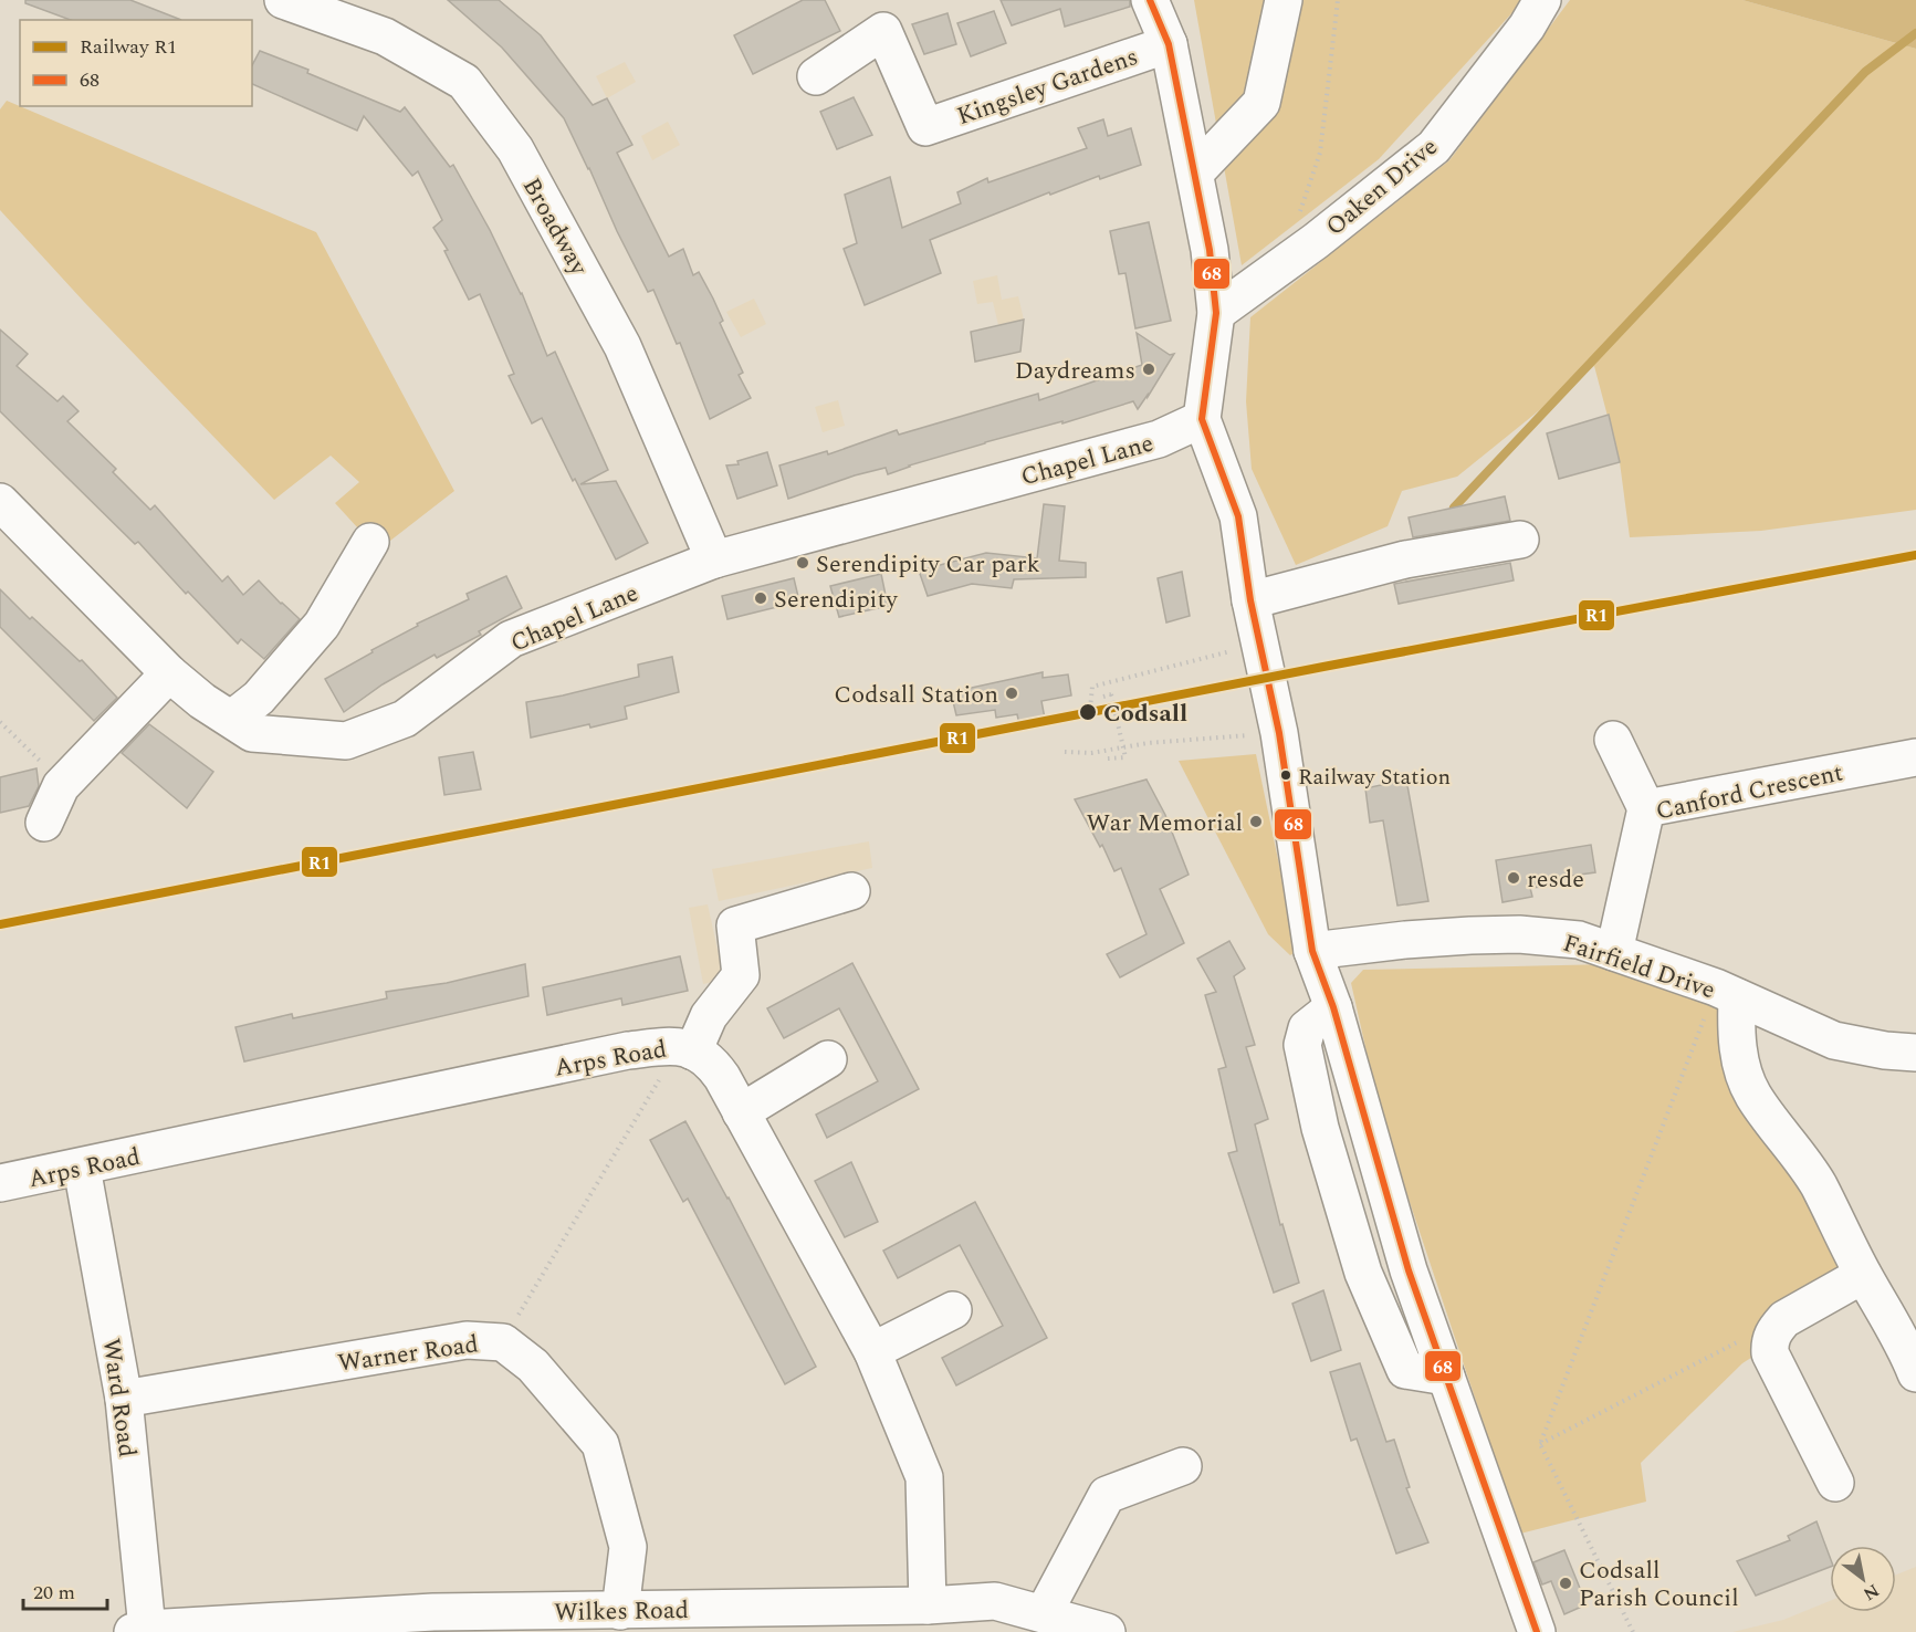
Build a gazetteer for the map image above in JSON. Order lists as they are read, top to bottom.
{
  "streets": {
    "street": [
      "Kingsley Gardens",
      "Oaken Drive",
      "Broadway",
      "Chapel Lane",
      "Canford Crescent",
      "Fairfield Drive",
      "Arps Road",
      "Warner Road",
      "Ward Road",
      "Wilkes Road"
    ]
  },
  "crossings": [
    ["Broadway", "Chapel Lane"],
    ["Canford Crescent", "Fairfield Drive"],
    ["Arps Road", "Ward Road"],
    ["Arps Road", "Wilkes Road"],
    ["Warner Road", "Ward Road"],
    ["Warner Road", "Wilkes Road"],
    ["Ward Road", "Wilkes Road"]
  ],
  "places": [
    "Daydreams",
    "Serendipity Car park",
    "Serendipity",
    "Codsall Station",
    "Codsall",
    "Railway Station",
    "War Memorial",
    "resde",
    "Codsall Parish Council"
  ],
  "lines": ["transit line 68", "rail line R1"],
  "legend": ["Railway R1", "68"],
  "scale_bar": "20 m",
  "north": "bottom right"
}
